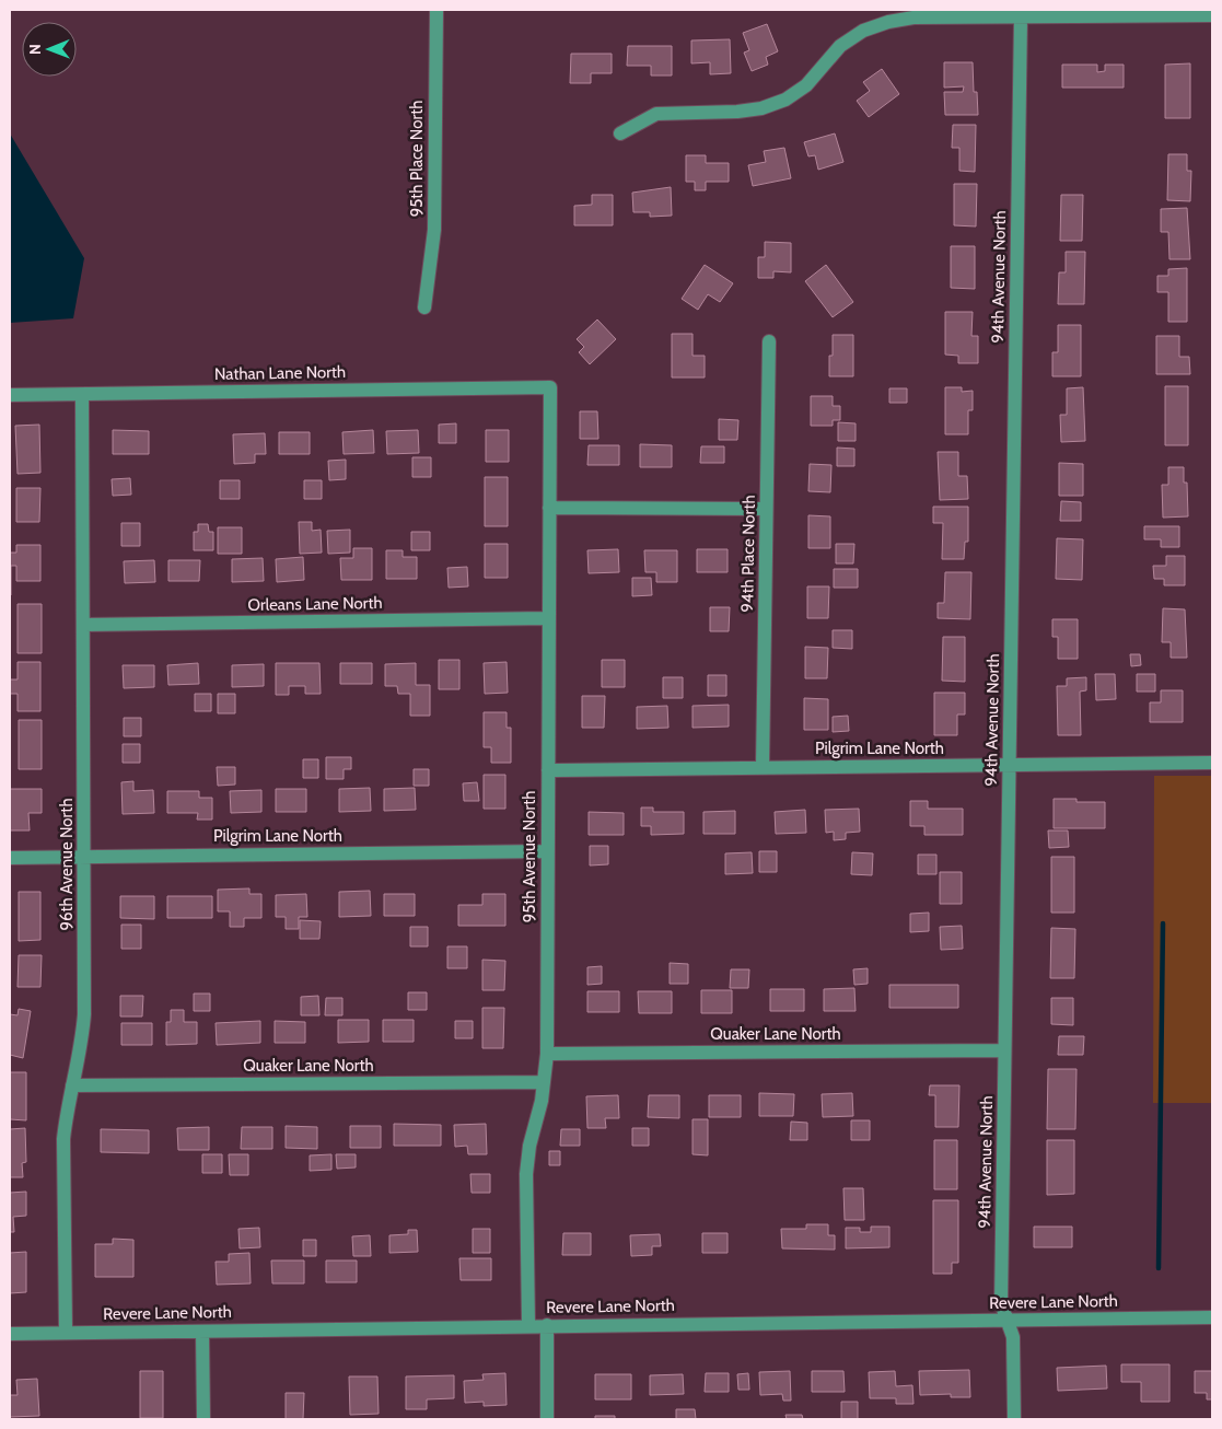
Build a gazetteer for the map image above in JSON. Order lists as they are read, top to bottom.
{
  "streets": {
    "street": [
      "95th Place North",
      "94th Avenue North",
      "Nathan Lane North",
      "94th Place North",
      "Orleans Lane North",
      "Pilgrim Lane North",
      "95th Avenue North",
      "96th Avenue North",
      "Quaker Lane North",
      "Revere Lane North"
    ]
  },
  "crossings": [
    ["94th Avenue North", "Pilgrim Lane North"],
    ["94th Avenue North", "Quaker Lane North"],
    ["94th Avenue North", "Revere Lane North"],
    ["Nathan Lane North", "95th Avenue North"],
    ["Nathan Lane North", "96th Avenue North"],
    ["94th Place North", "Pilgrim Lane North"],
    ["Orleans Lane North", "95th Avenue North"],
    ["Orleans Lane North", "96th Avenue North"],
    ["Pilgrim Lane North", "95th Avenue North"],
    ["Pilgrim Lane North", "96th Avenue North"],
    ["95th Avenue North", "Quaker Lane North"],
    ["95th Avenue North", "Revere Lane North"],
    ["96th Avenue North", "Quaker Lane North"],
    ["96th Avenue North", "Revere Lane North"]
  ],
  "north": "left"
}
